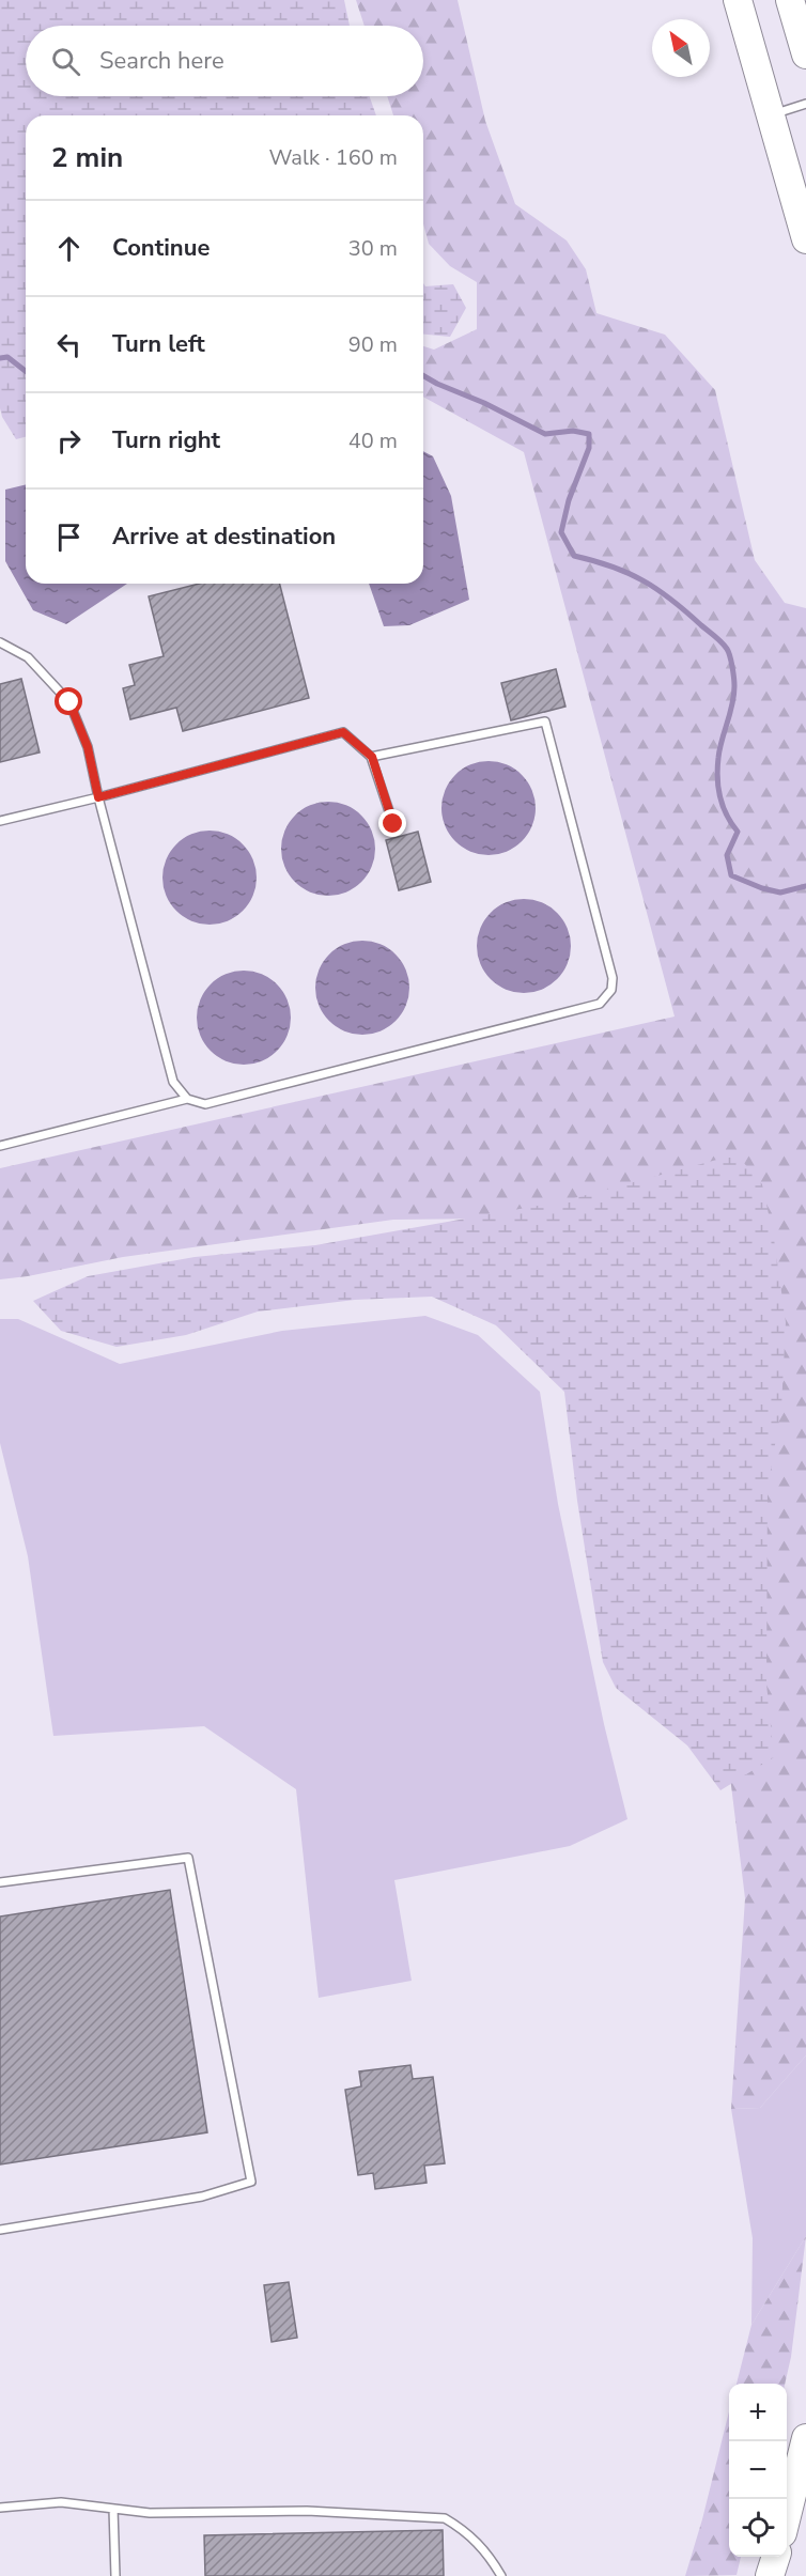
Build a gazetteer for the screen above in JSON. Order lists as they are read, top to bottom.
{
  "north": "top left",
  "page": {
    "search": "Search here",
    "heading": ["2 min", "Walk · 160 m"],
    "list": [
      ["Continue", "30 m"],
      ["Turn left", "90 m"],
      ["Turn right", "40 m"],
      "Arrive at destination"
    ],
    "map_buttons": ["+", "−"]
  }
}
